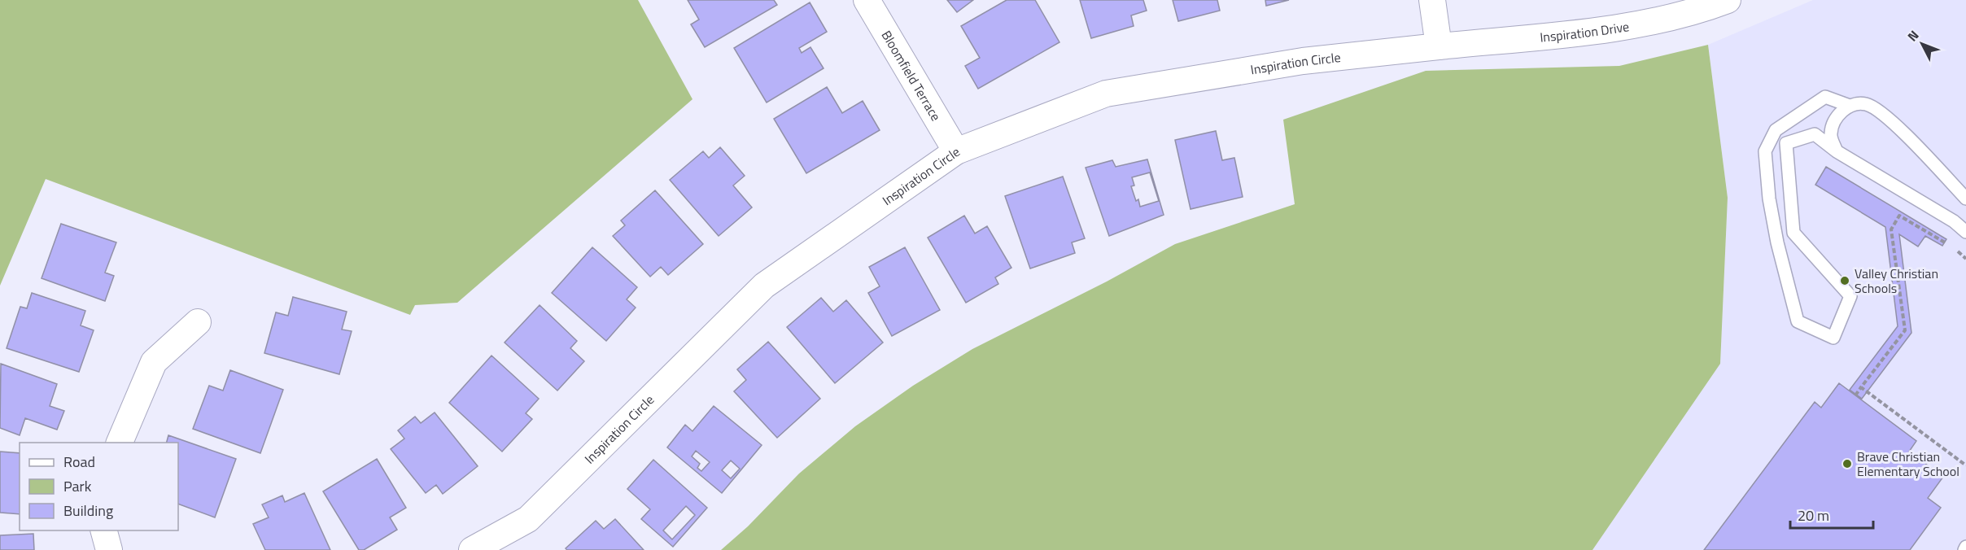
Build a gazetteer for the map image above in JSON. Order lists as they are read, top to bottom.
{
  "streets": {
    "street": ["Inspiration Drive", "Inspiration Circle", "Bloomfield Terrace"]
  },
  "crossings": [
    ["Inspiration Drive", "Inspiration Circle"],
    ["Inspiration Circle", "Bloomfield Terrace"]
  ],
  "places": ["Valley Christian Schools", "Brave Christian Elementary School"],
  "legend": ["Road", "Park", "Building"],
  "scale_bar": "20 m",
  "north": "top left"
}
